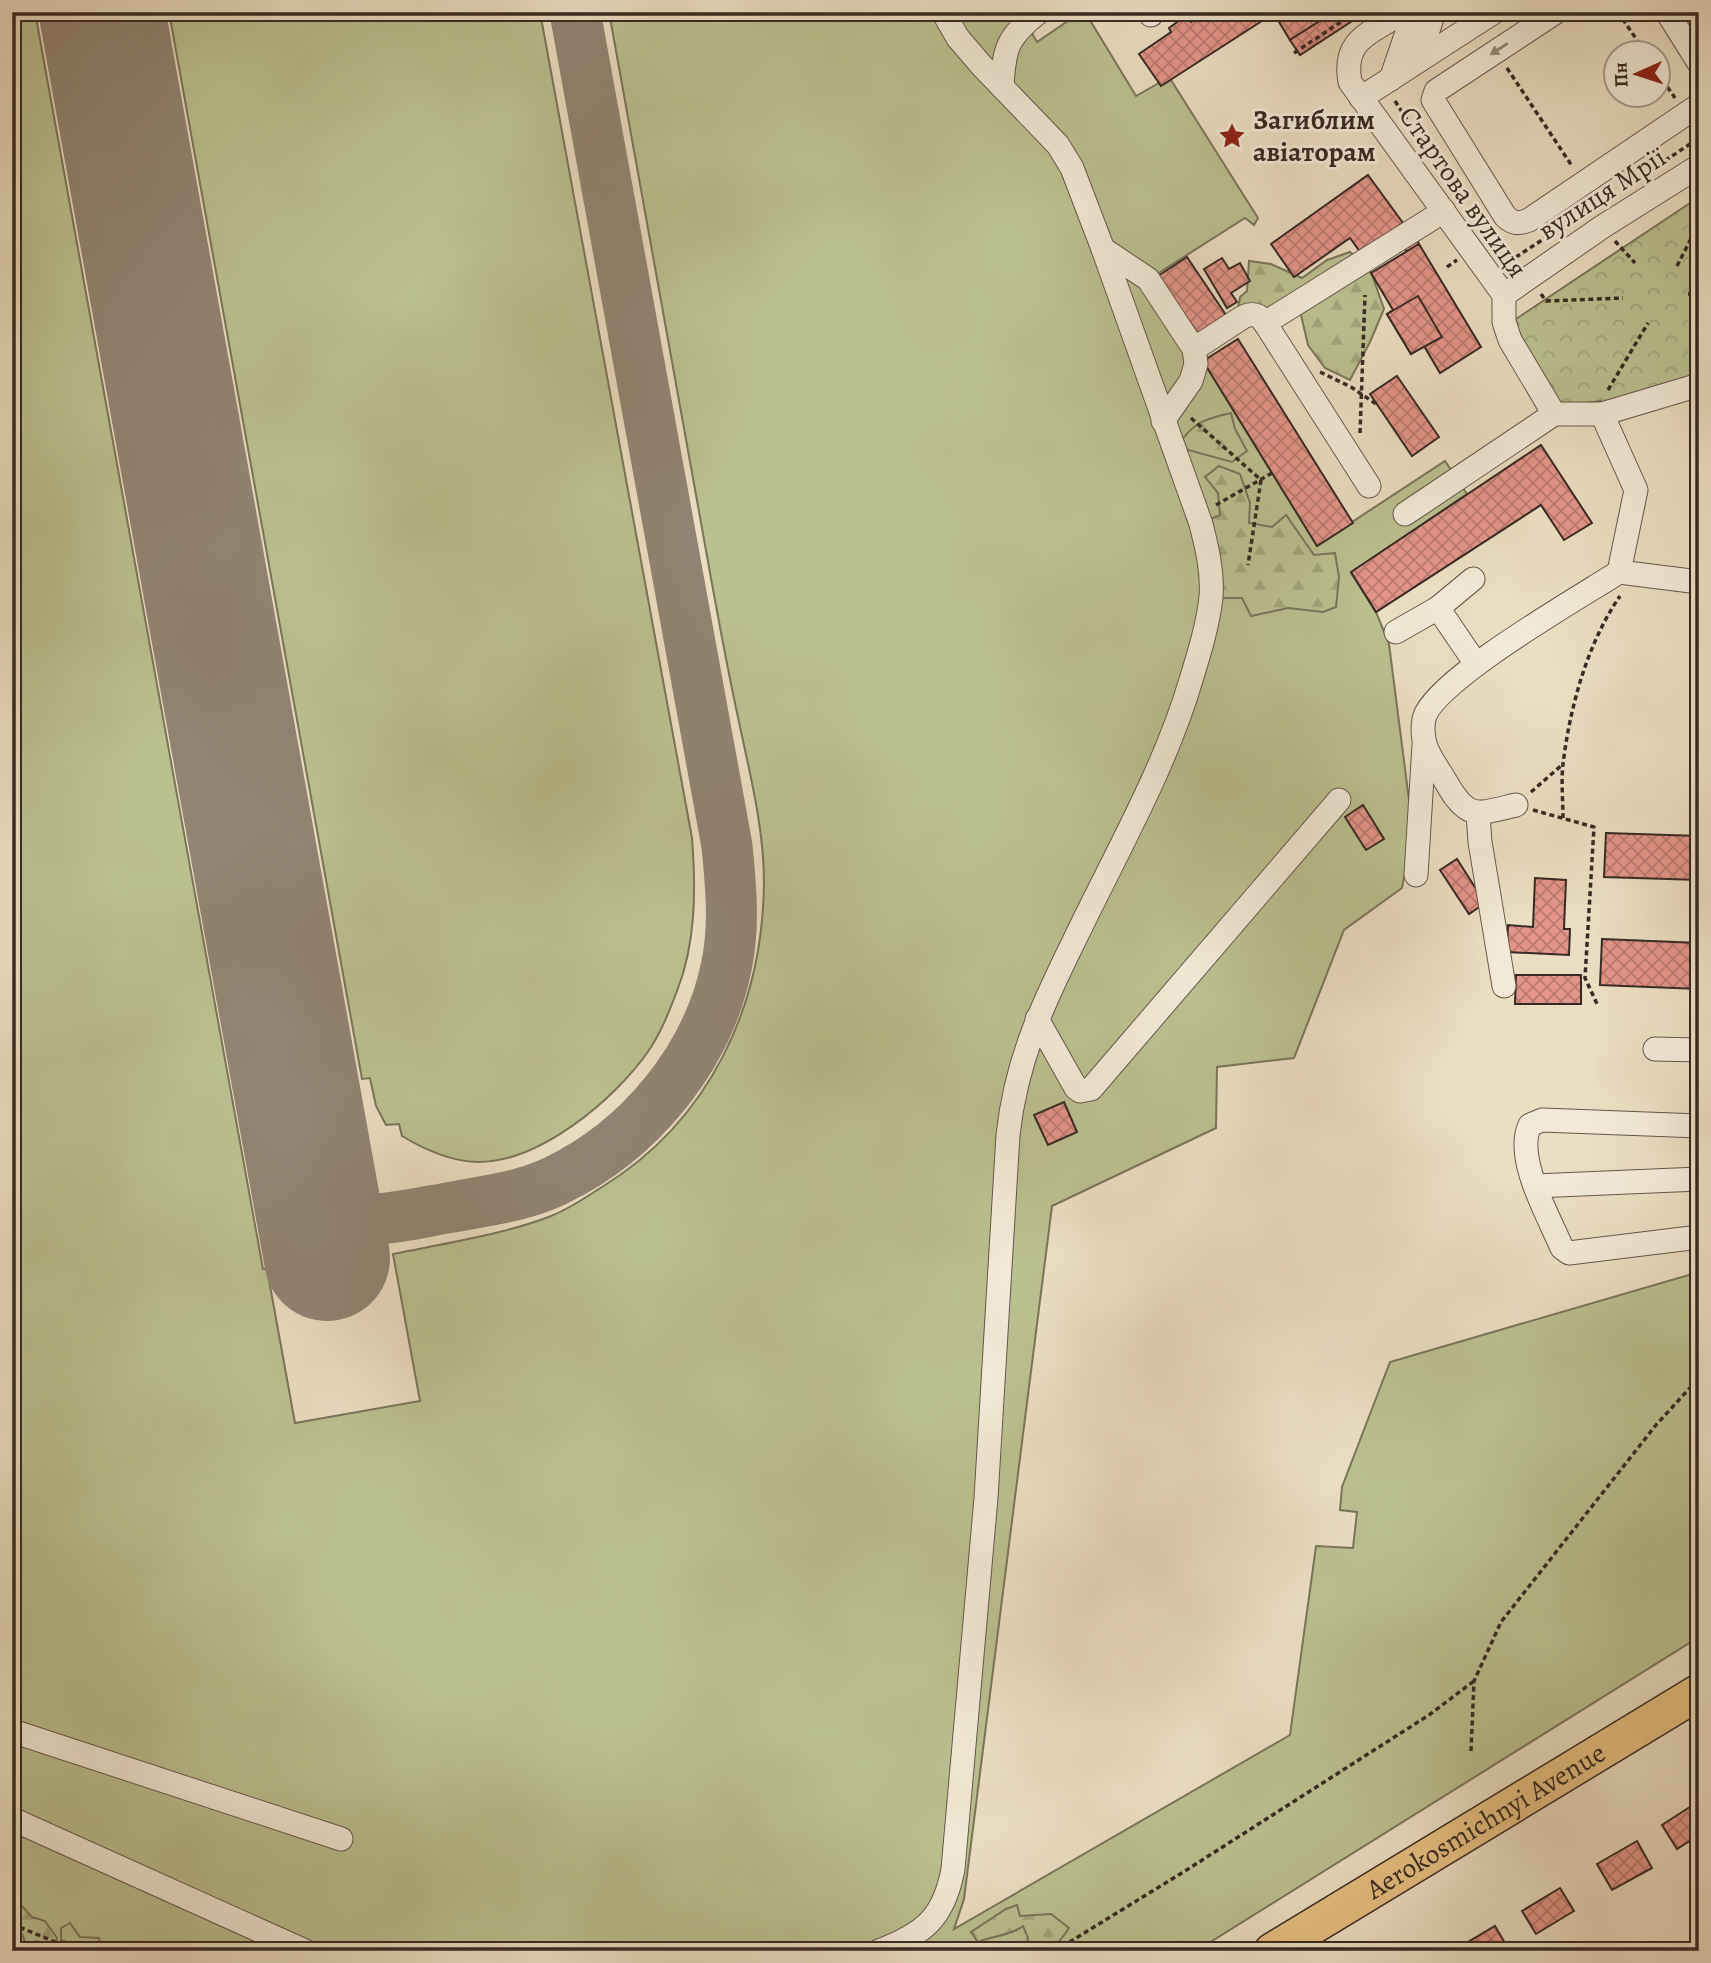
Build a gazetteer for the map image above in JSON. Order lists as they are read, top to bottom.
{
  "streets": {
    "highway": ["Aerokosmichnyi Avenue"],
    "street": ["Стартова вулиця", "вулиця Мрії"]
  },
  "crossings": [
    ["Стартова вулиця", "вулиця Мрії"]
  ],
  "places": {
    "place": ["Загиблим авіаторам"]
  },
  "north": "left"
}
